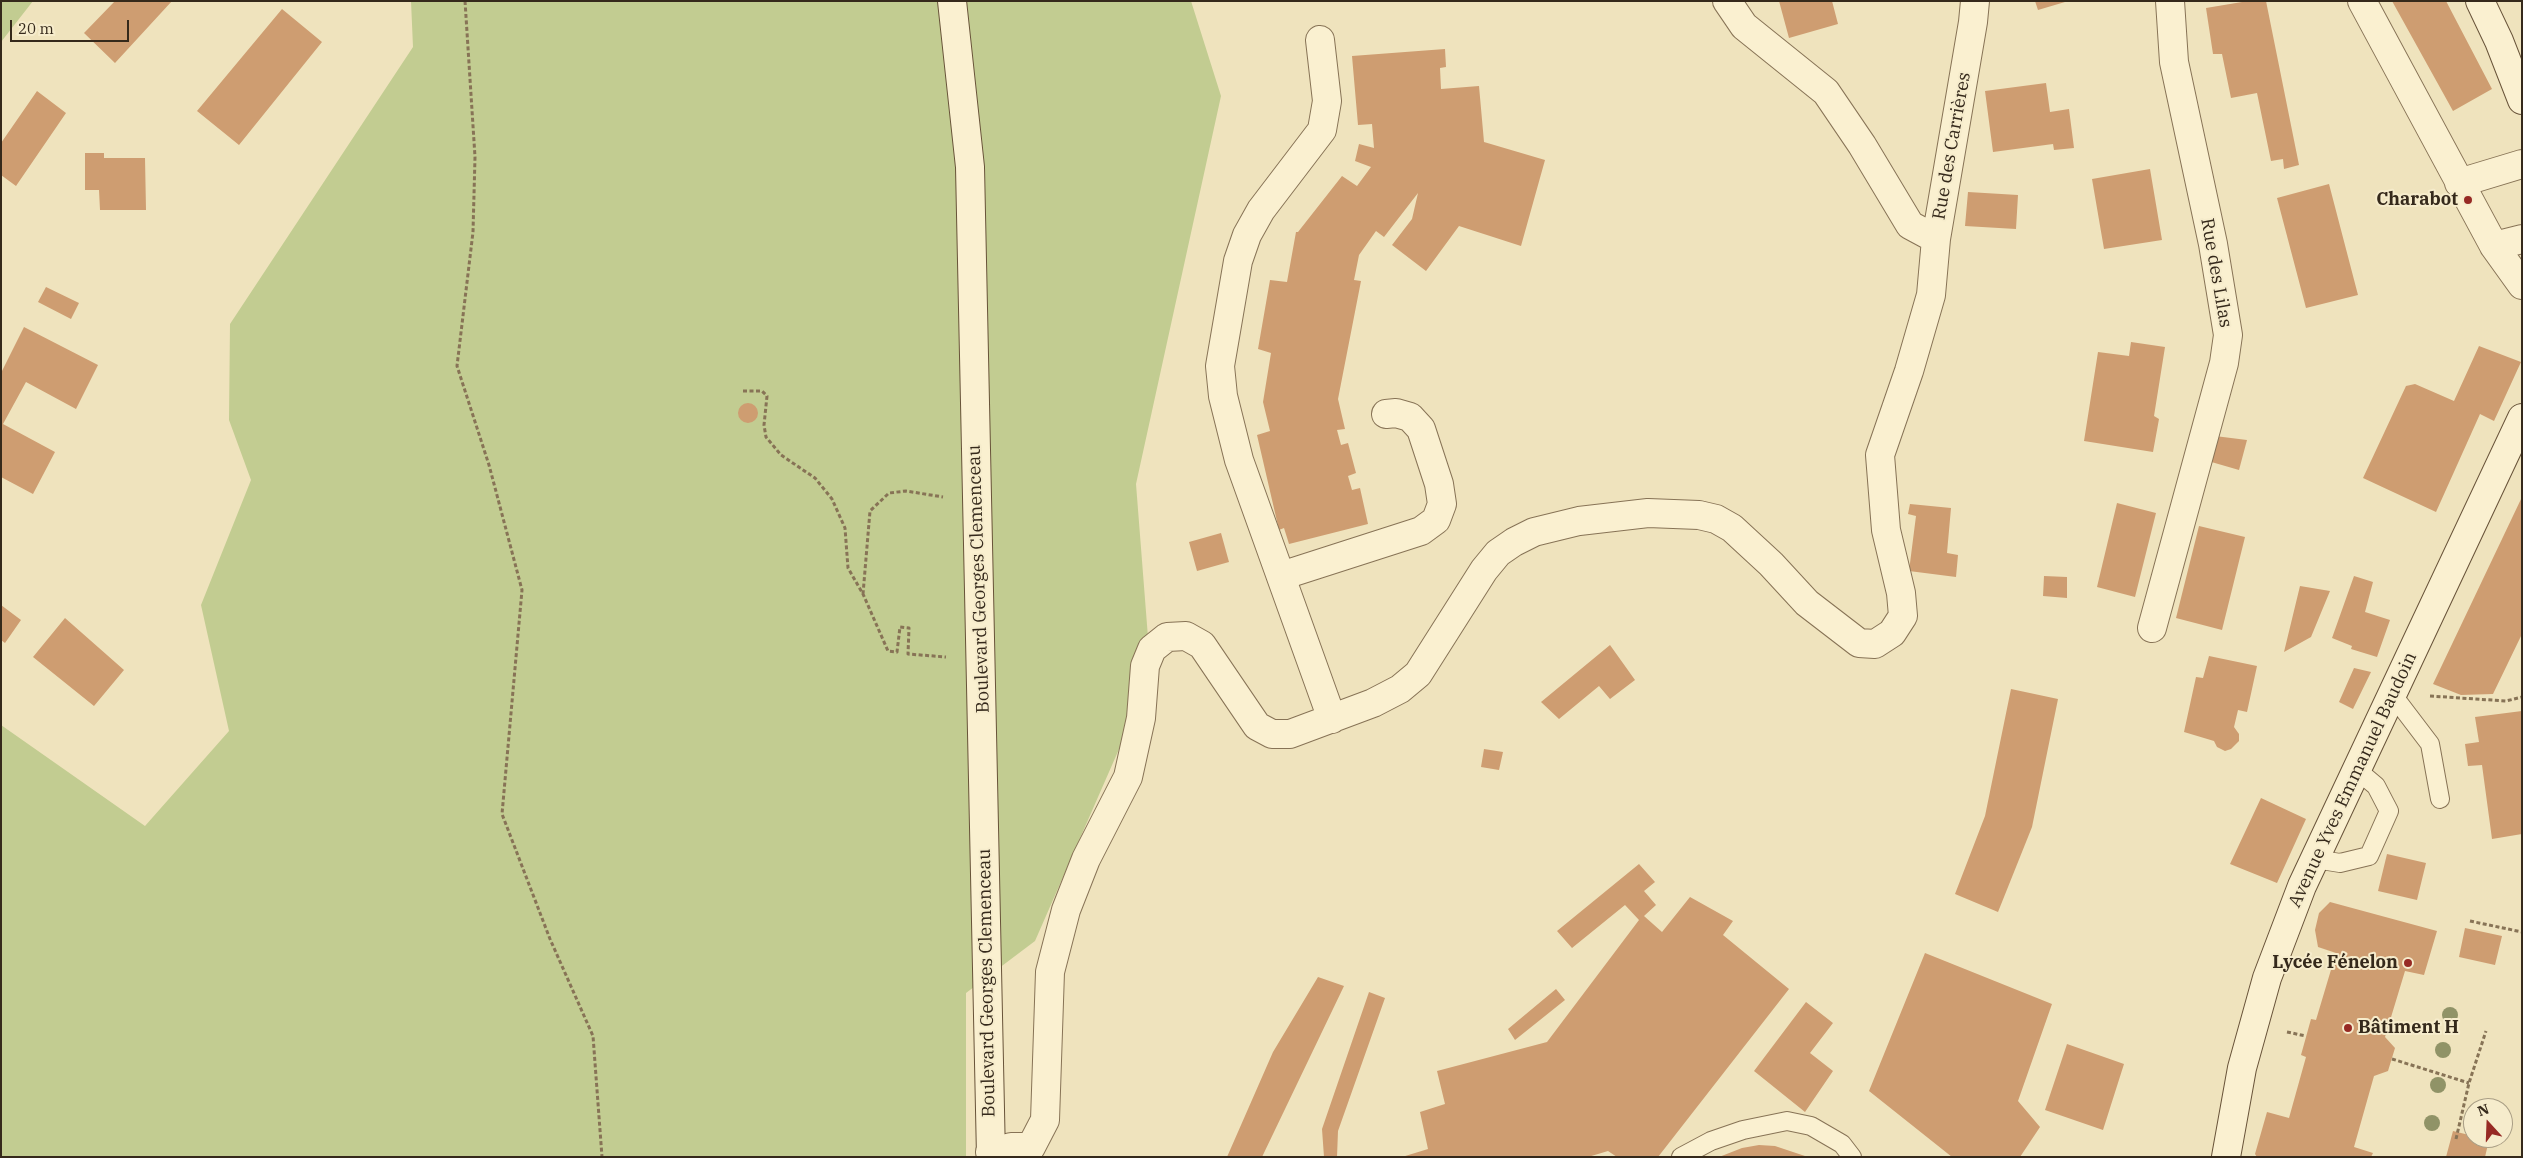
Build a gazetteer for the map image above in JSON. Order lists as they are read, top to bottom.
{
  "streets": {
    "street": [
      "Rue des Carrières",
      "Rue des Lilas",
      "Boulevard Georges Clemenceau",
      "Avenue Yves Emmanuel Baudoin"
    ]
  },
  "places": ["Charabot", "Lycée Fénelon", "Bâtiment H"],
  "scale_bar": "20 m",
  "north": "top"
}
